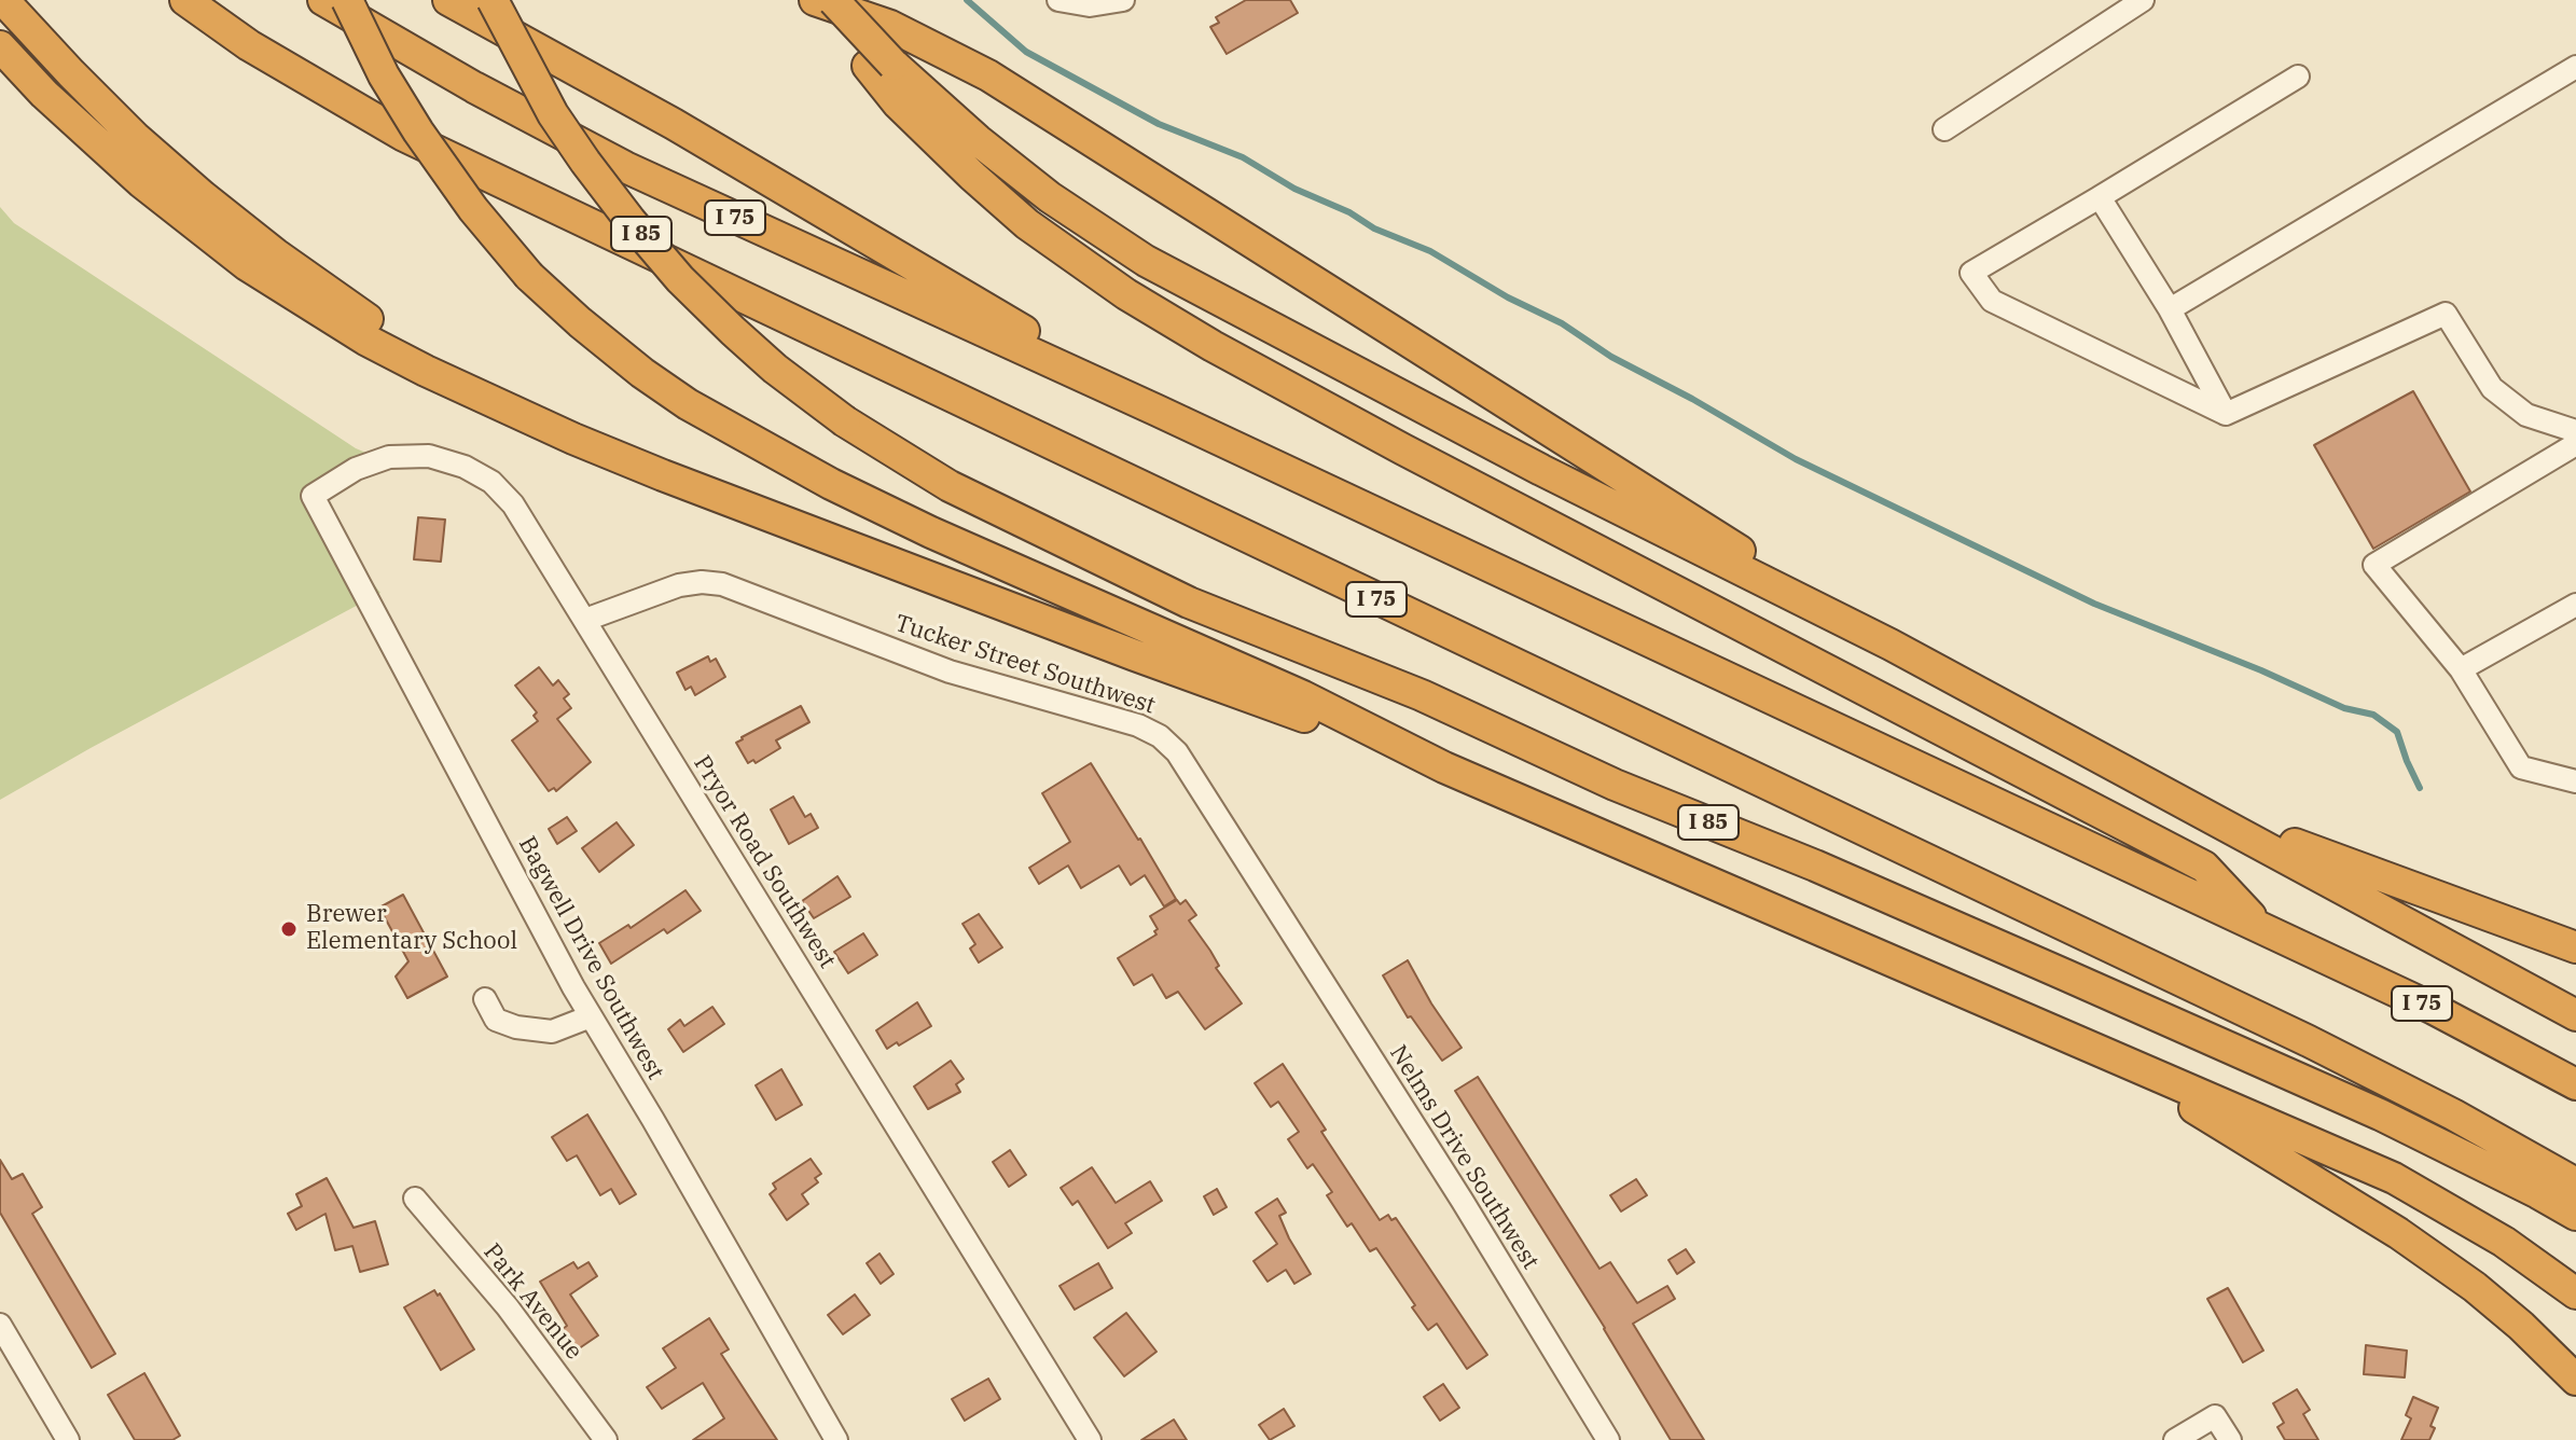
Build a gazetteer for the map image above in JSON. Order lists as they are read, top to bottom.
{
  "streets": {
    "highway": ["I 75", "I 85"],
    "street": [
      "Tucker Street Southwest",
      "Pryor Road Southwest",
      "Bagwell Drive Southwest",
      "Nelms Drive Southwest",
      "Park Avenue"
    ]
  },
  "crossings": [
    ["Tucker Street Southwest", "Pryor Road Southwest"],
    ["Tucker Street Southwest", "Nelms Drive Southwest"],
    ["Pryor Road Southwest", "Bagwell Drive Southwest"]
  ],
  "places": ["Brewer Elementary School"]
}
